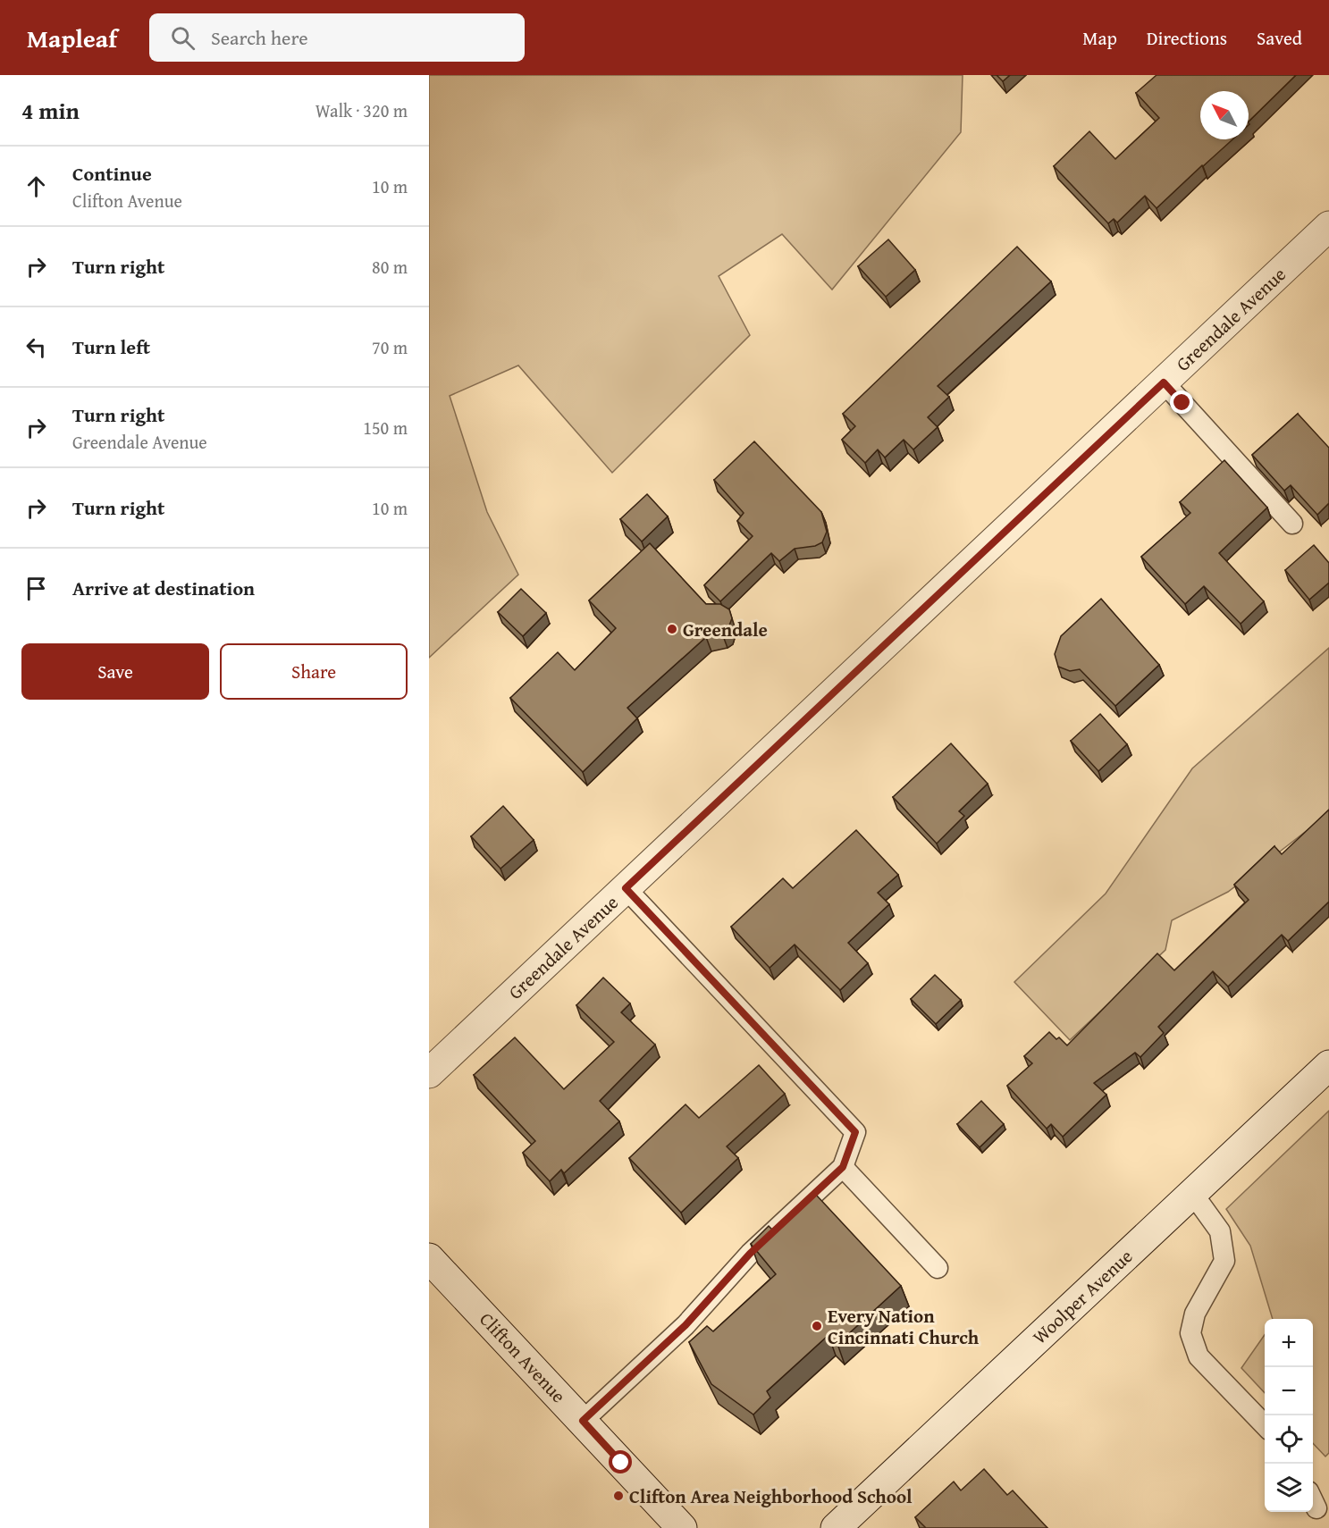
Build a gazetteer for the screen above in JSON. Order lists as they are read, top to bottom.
{
  "streets": {
    "street": ["Greendale Avenue", "Woolper Avenue", "Clifton Avenue"]
  },
  "places": ["Greendale", "Every Nation Cincinnati Church", "Clifton Area Neighborhood School"],
  "north": "top left",
  "page": {
    "header": "Mapleaf",
    "search": "Search here",
    "nav": ["Map", "Directions", "Saved"],
    "heading": ["4 min", "Walk · 320 m"],
    "list": [
      ["Continue", "Clifton Avenue", "10 m"],
      ["Turn right", "80 m"],
      ["Turn left", "70 m"],
      ["Turn right", "Greendale Avenue", "150 m"],
      ["Turn right", "10 m"],
      "Arrive at destination"
    ],
    "buttons": ["Save", "Share"],
    "map_buttons": ["+", "−"]
  }
}
